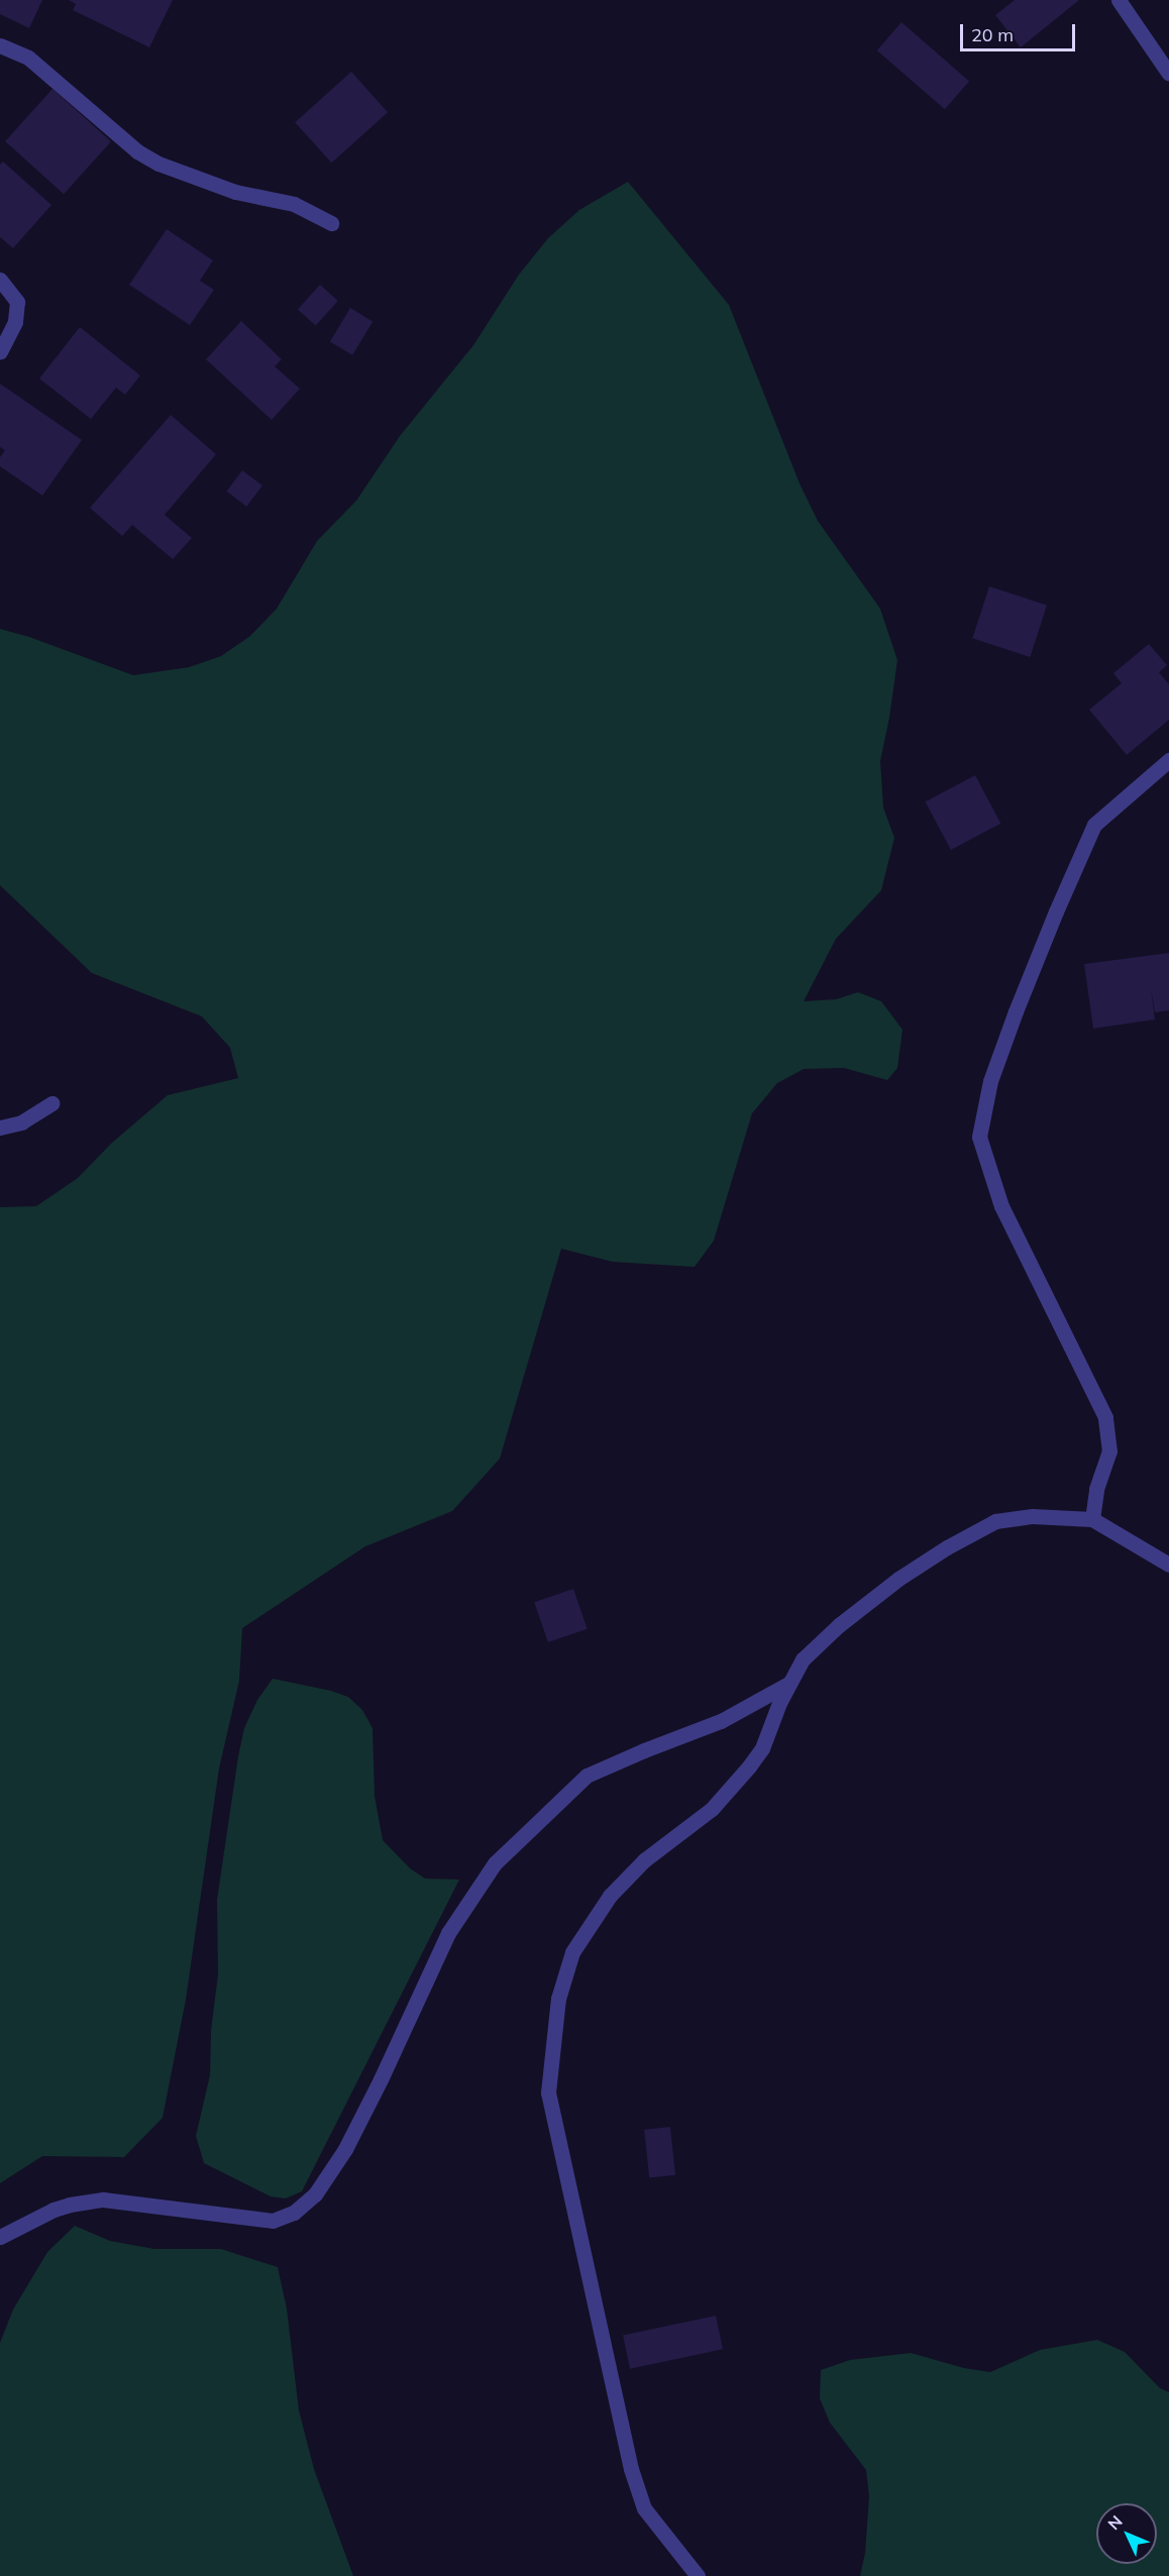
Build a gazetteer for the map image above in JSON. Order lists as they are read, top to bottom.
{
  "scale_bar": "20 m",
  "north": "top left"
}
